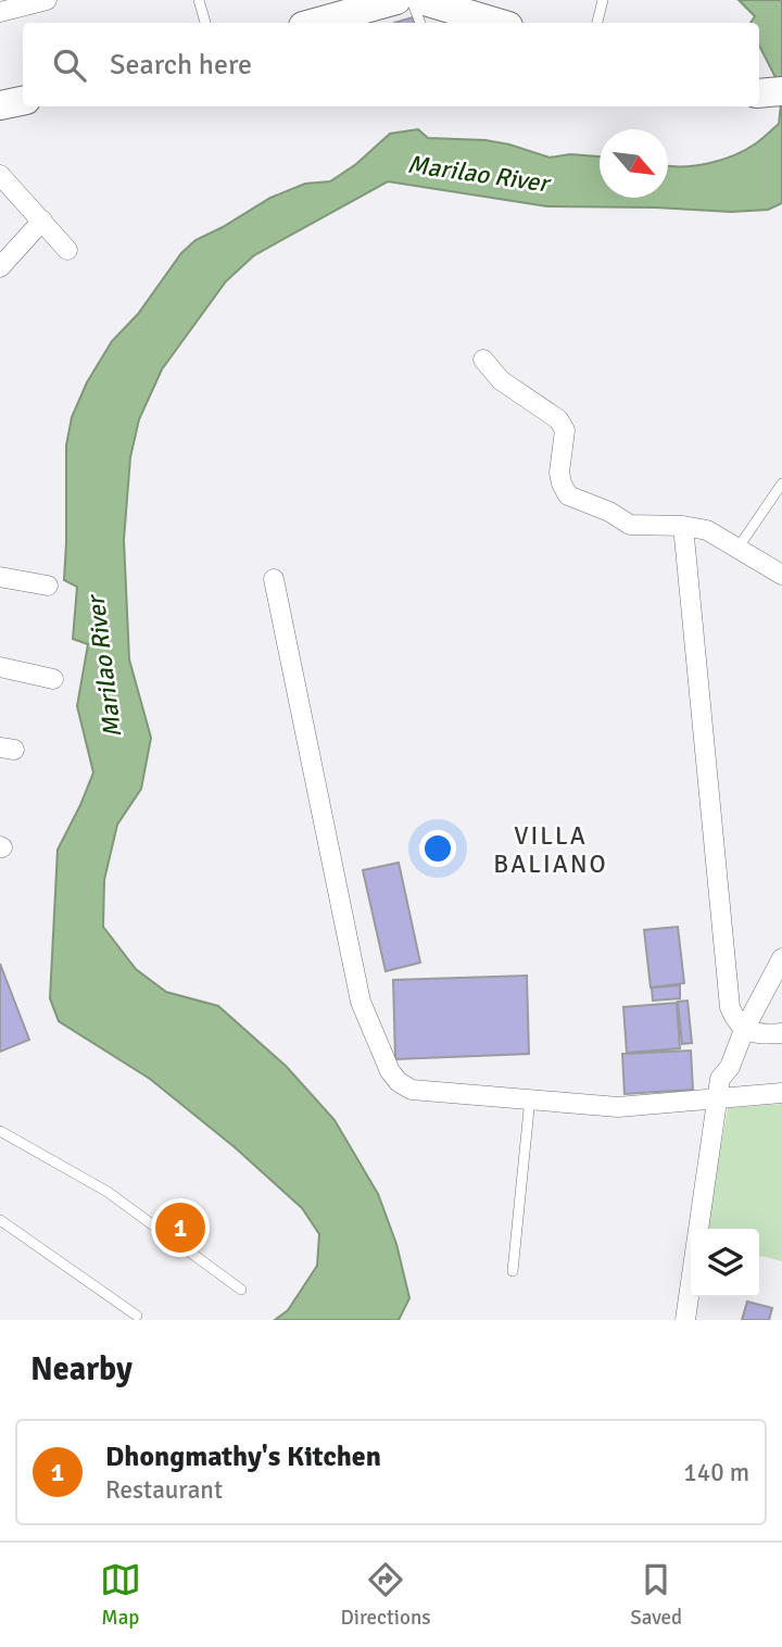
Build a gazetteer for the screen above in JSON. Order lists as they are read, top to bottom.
{
  "districts": ["VILLA BALIANO"],
  "water": ["Marilao River"],
  "north": "bottom right",
  "page": {
    "search": "Search here",
    "pins": "1",
    "heading": "Nearby",
    "list": [
      {
        "mark": "1",
        "name": "Dhongmathy's Kitchen",
        "note": "Restaurant",
        "value": "140 m"
      }
    ],
    "nav": ["Map", "Directions", "Saved"]
  }
}
